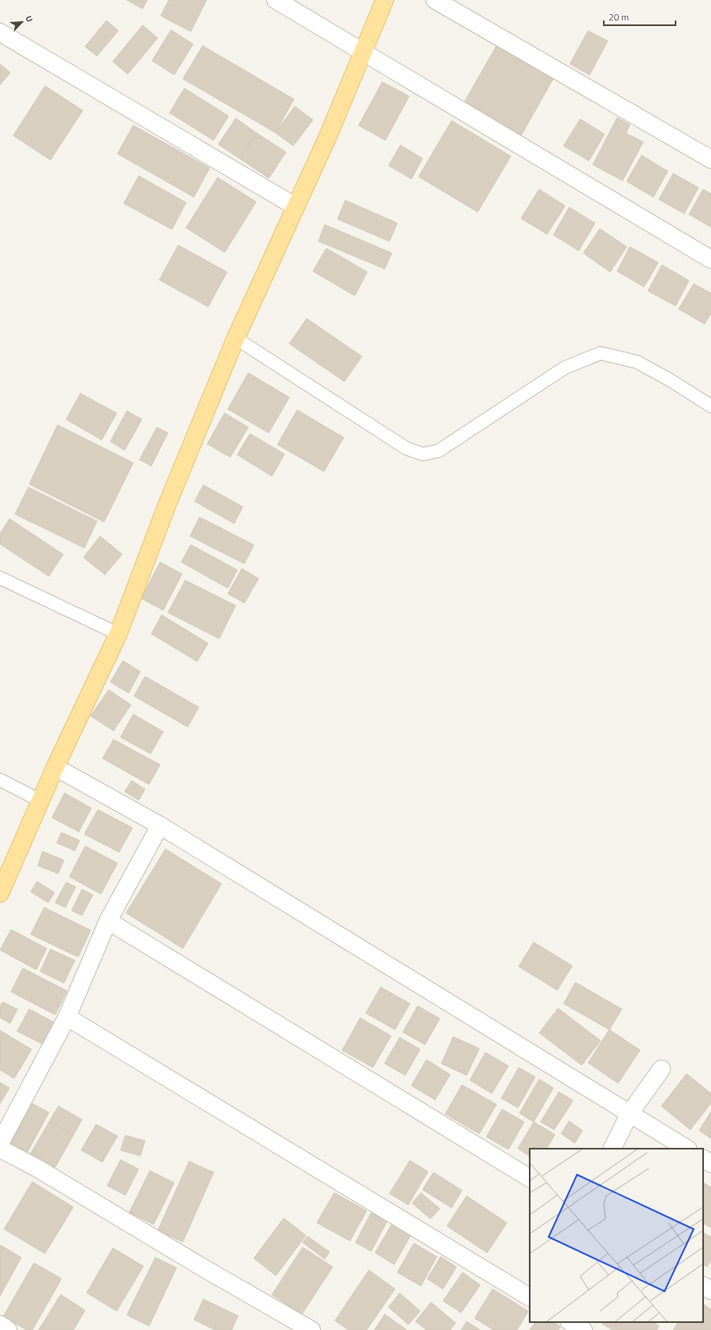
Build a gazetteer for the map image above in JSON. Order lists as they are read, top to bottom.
{
  "scale_bar": "20 m",
  "north": "top right"
}
